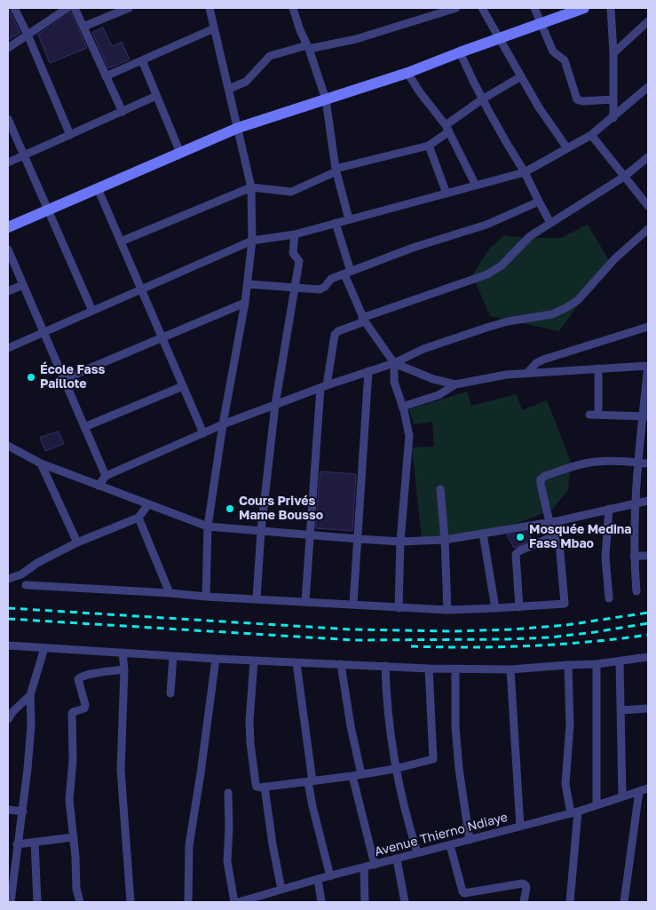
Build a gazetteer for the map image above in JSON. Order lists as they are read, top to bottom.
{
  "streets": {
    "street": ["Avenue Thierno Ndiaye"]
  },
  "places": ["École Fass Paillote", "Cours Privés Mame Bousso", "Mosquée Medina Fass Mbao"]
}
